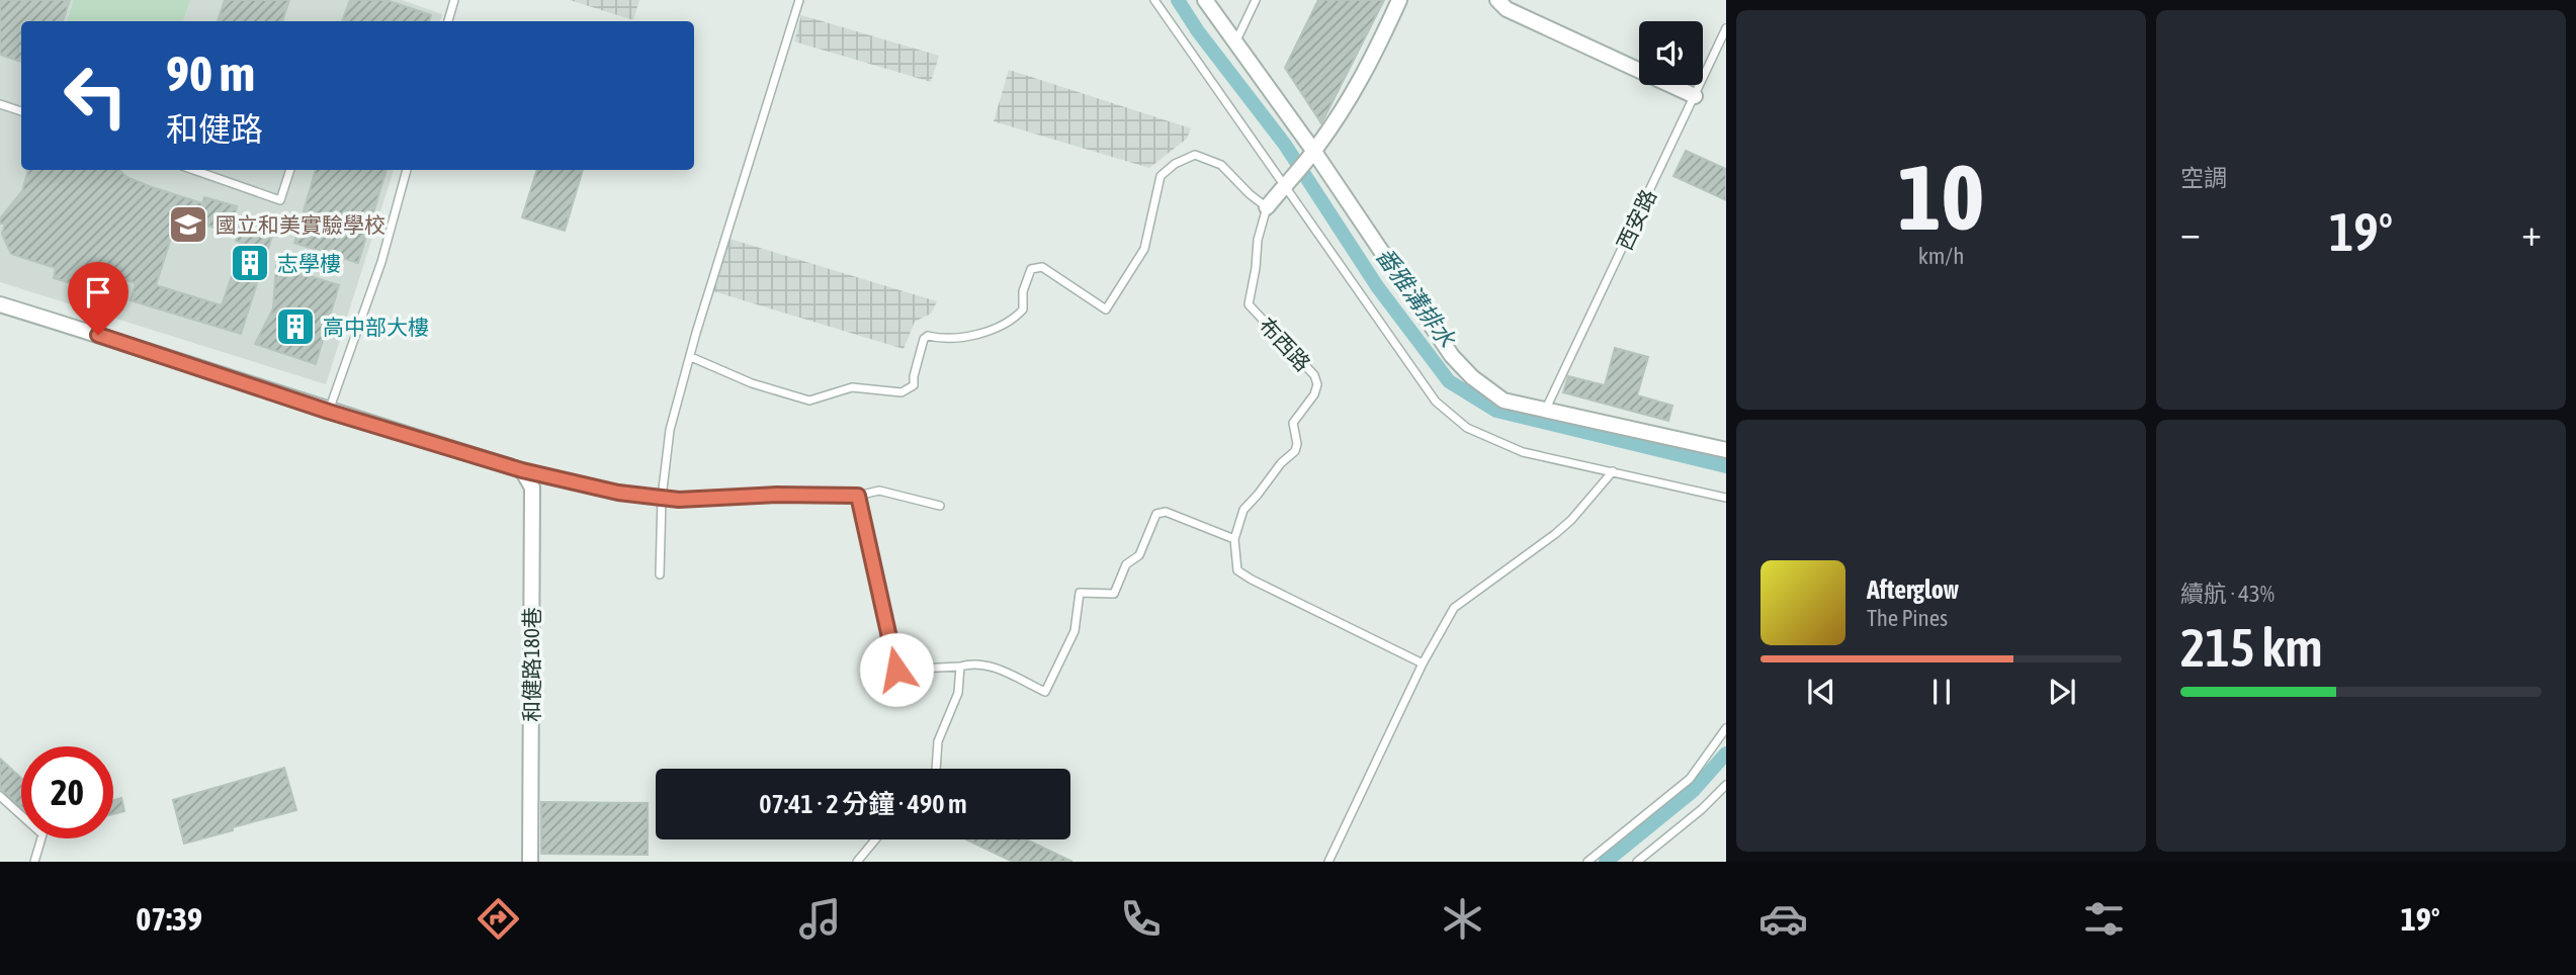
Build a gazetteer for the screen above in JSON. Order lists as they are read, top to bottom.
{
  "streets": {
    "street": ["和健路180巷"],
    "lane": ["西安路", "布西路"]
  },
  "water": ["番雅溝排水"],
  "places": {
    "school or university": ["國立和美實驗學校"],
    "building": ["志學樓", "高中部大樓"]
  },
  "page": {
    "tile": [
      ["10", "km/h"],
      "空調",
      ["續航 · 43%", "215 km"]
    ],
    "turn": ["90 m", "和健路"],
    "heat": ["−", "19°", "+"],
    "song": ["Afterglow", "The Pines"],
    "limit": "20",
    "trip": "07:41 · 2 分鐘 · 490 m",
    "tabs": ["07:39", "19°"]
  }
}
